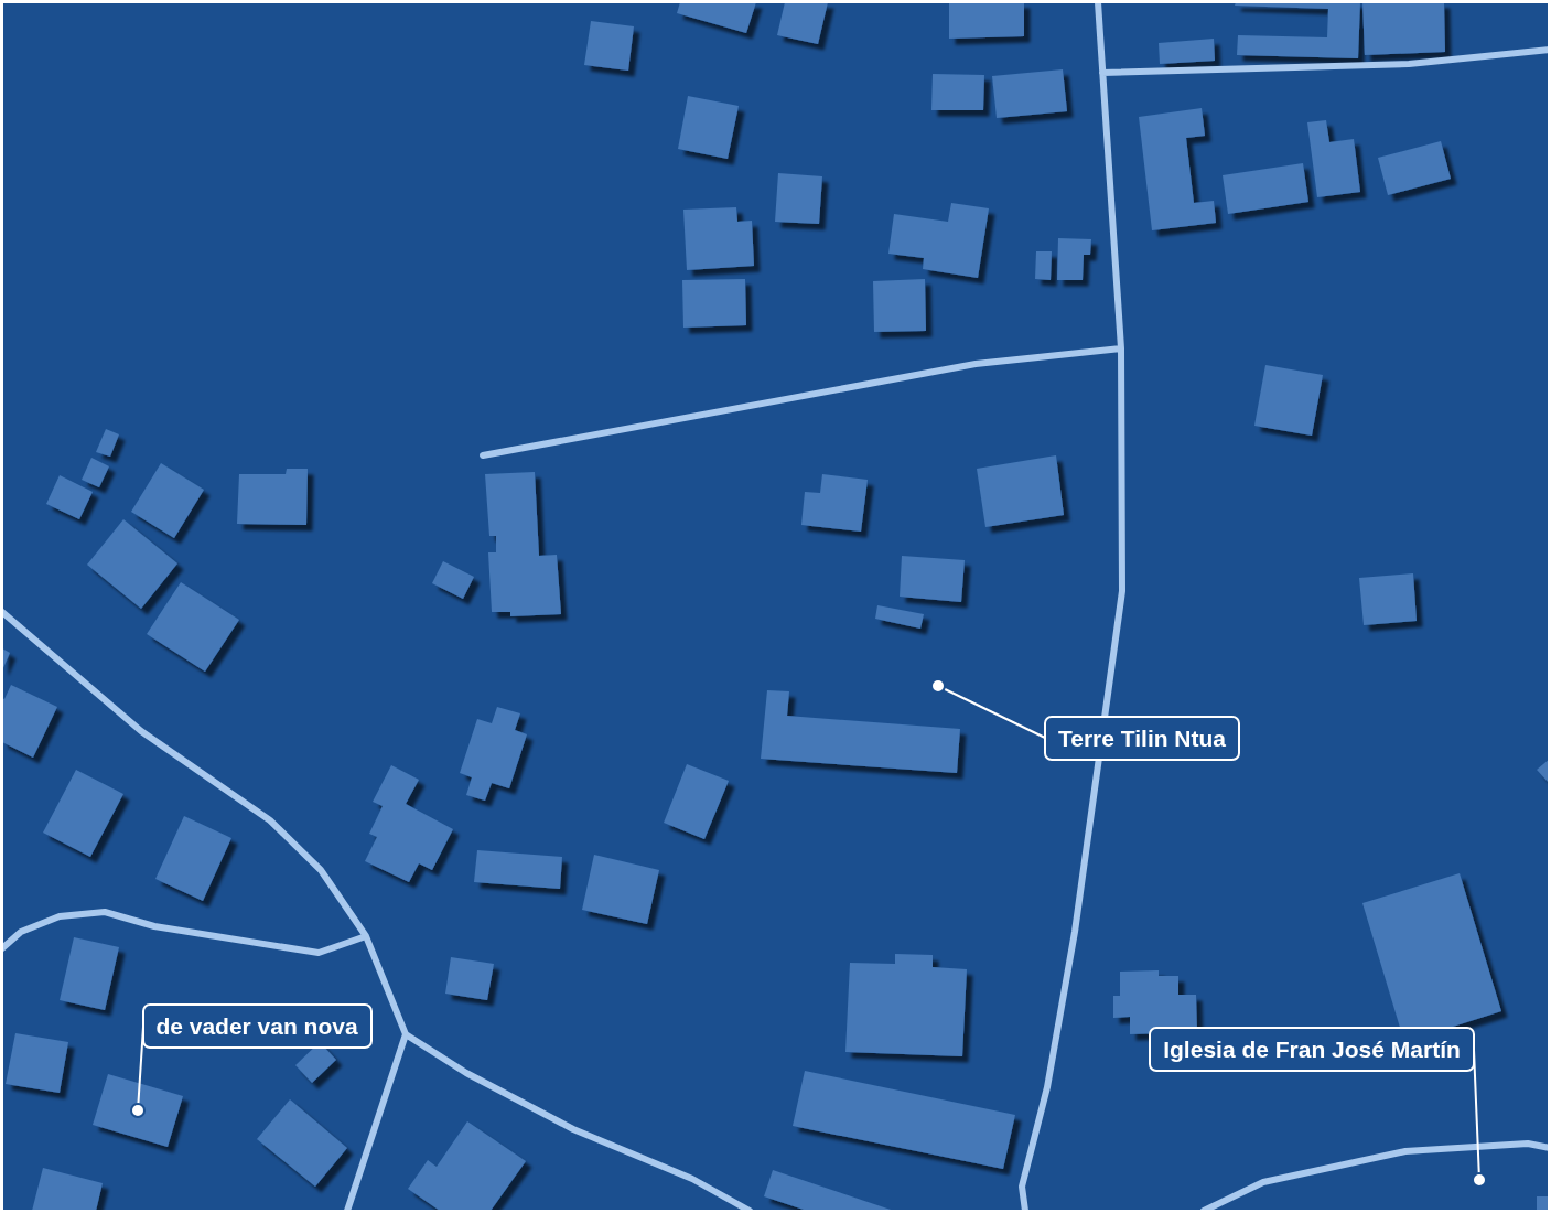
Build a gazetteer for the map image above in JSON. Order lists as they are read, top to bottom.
{
  "places": ["Terre Tilin Ntua", "de vader van nova", "Iglesia de Fran José Martín"]
}
